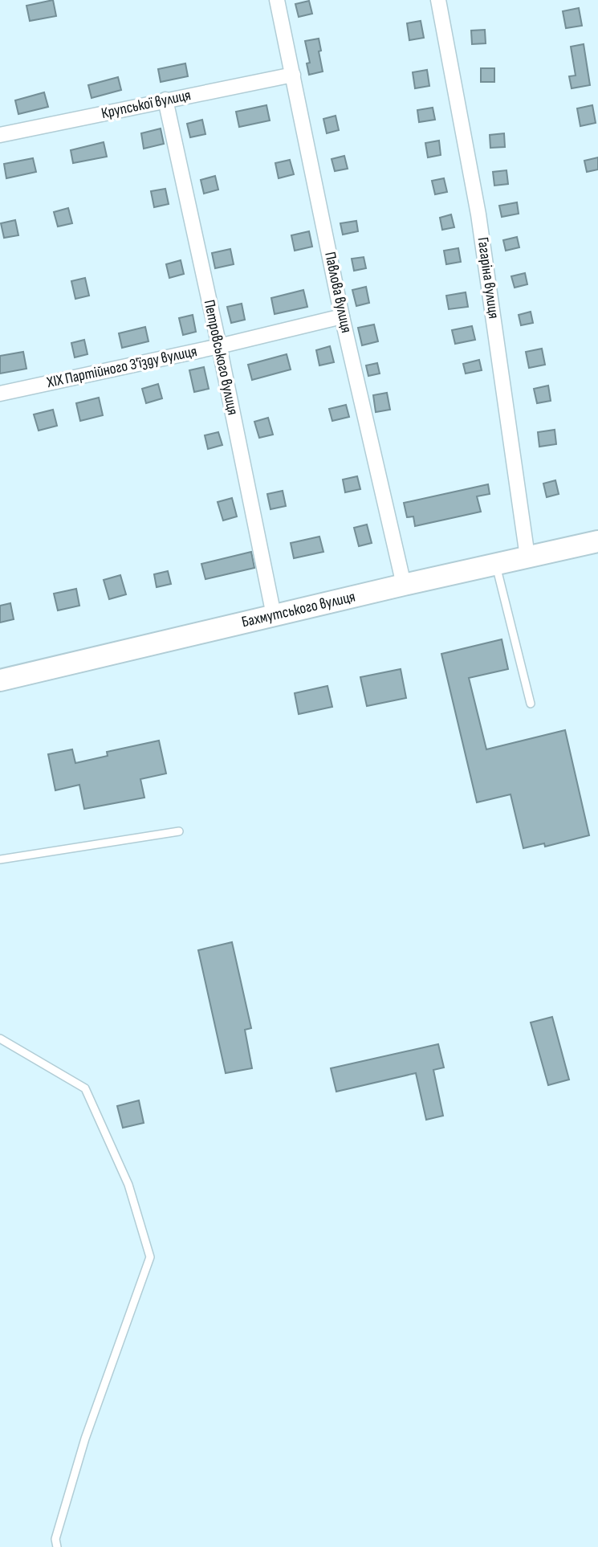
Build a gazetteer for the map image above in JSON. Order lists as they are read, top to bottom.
{
  "streets": {
    "main road": ["Бахмутського вулиця"],
    "street": [
      "Крупської вулиця",
      "Гагаріна вулиця",
      "Павлова вулиця",
      "Петровського вулиця",
      "XIX Партійного З'їзду вулиця"
    ]
  },
  "crossings": [
    ["Крупської вулиця", "Павлова вулиця"],
    ["Крупської вулиця", "Петровського вулиця"],
    ["Гагаріна вулиця", "Бахмутського вулиця"],
    ["Павлова вулиця", "XIX Партійного З'їзду вулиця"],
    ["Павлова вулиця", "Бахмутського вулиця"],
    ["Петровського вулиця", "XIX Партійного З'їзду вулиця"],
    ["Петровського вулиця", "Бахмутського вулиця"]
  ]
}
